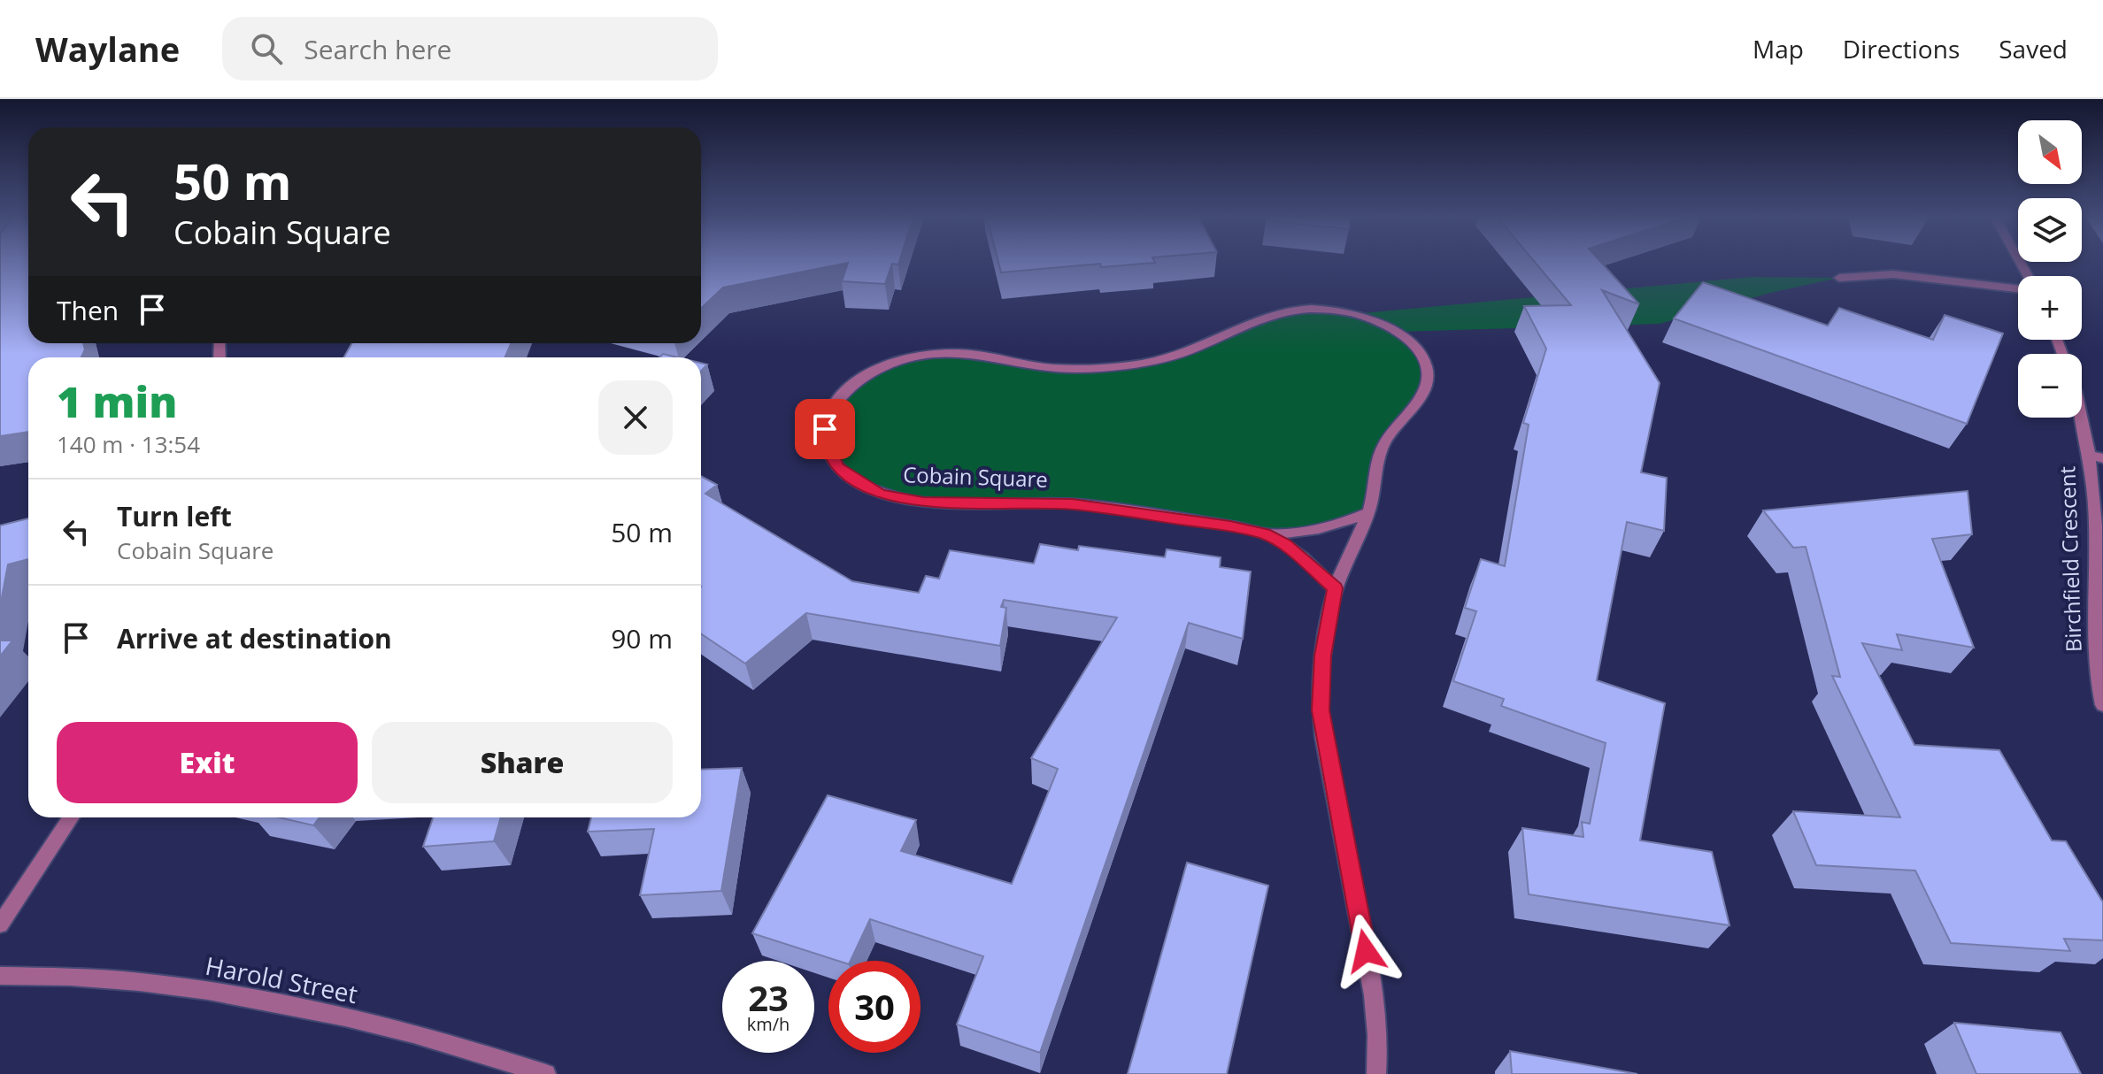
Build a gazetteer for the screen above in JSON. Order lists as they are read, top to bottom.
{
  "streets": {
    "street": ["Cobain Square", "Birchfield Crescent", "Harold Street"]
  },
  "north": "bottom right",
  "page": {
    "header": "Waylane",
    "search": "Search here",
    "nav": ["Map", "Directions", "Saved"],
    "map_buttons": ["+", "−"],
    "turn": ["50 m", "Cobain Square"],
    "then": "Then",
    "heading": ["1 min", "140 m · 13:54"],
    "list": [
      {
        "name": "Turn left",
        "note": "Cobain Square",
        "value": "50 m"
      },
      {
        "name": "Arrive at destination",
        "value": "90 m"
      }
    ],
    "buttons": ["Exit", "Share"],
    "speed": "23 km/h",
    "limit": "30"
  }
}
